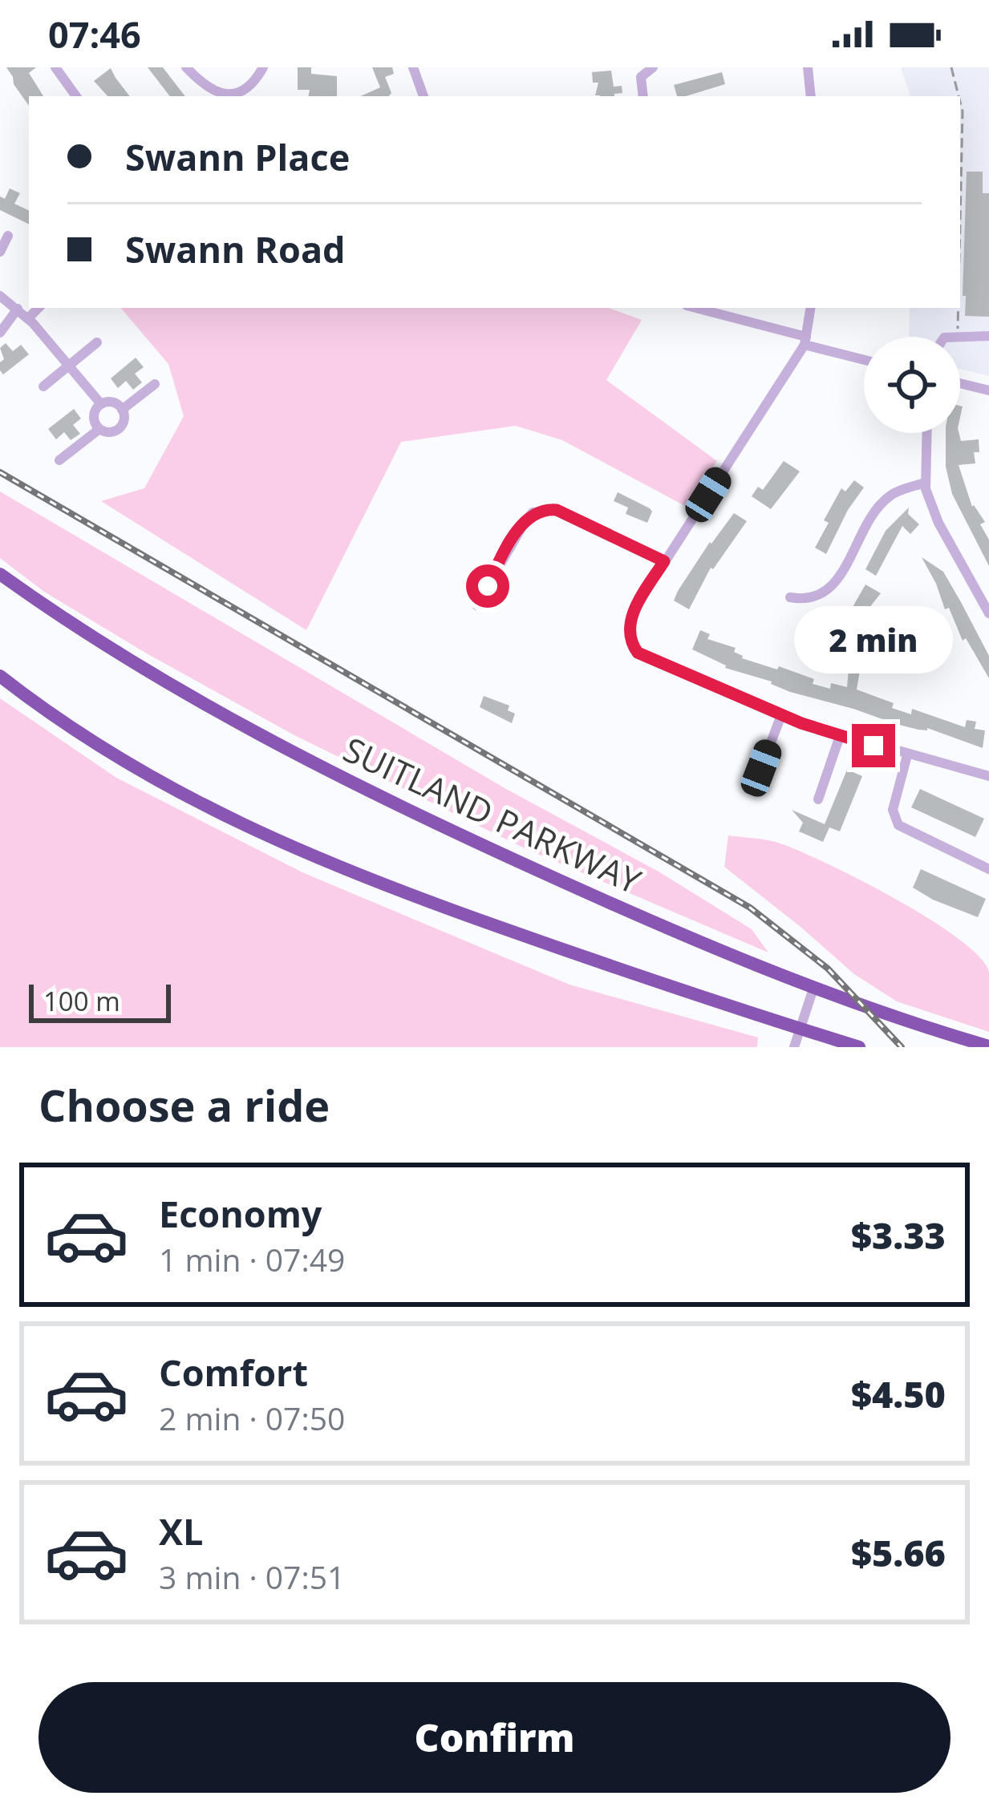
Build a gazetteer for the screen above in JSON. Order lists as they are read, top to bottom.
{
  "streets": {
    "highway": ["SUITLAND PARKWAY"]
  },
  "scale_bar": "100 m",
  "page": {
    "status": "07:46",
    "banner": ["Swann Place", "Swann Road"],
    "bubble": "2 min",
    "scale": "100 m",
    "heading": "Choose a ride",
    "list": [
      {
        "name": "Economy",
        "note": "1 min · 07:49",
        "value": "$3.33"
      },
      {
        "name": "Comfort",
        "note": "2 min · 07:50",
        "value": "$4.50"
      },
      {
        "name": "XL",
        "note": "3 min · 07:51",
        "value": "$5.66"
      }
    ],
    "buttons": "Confirm"
  }
}
